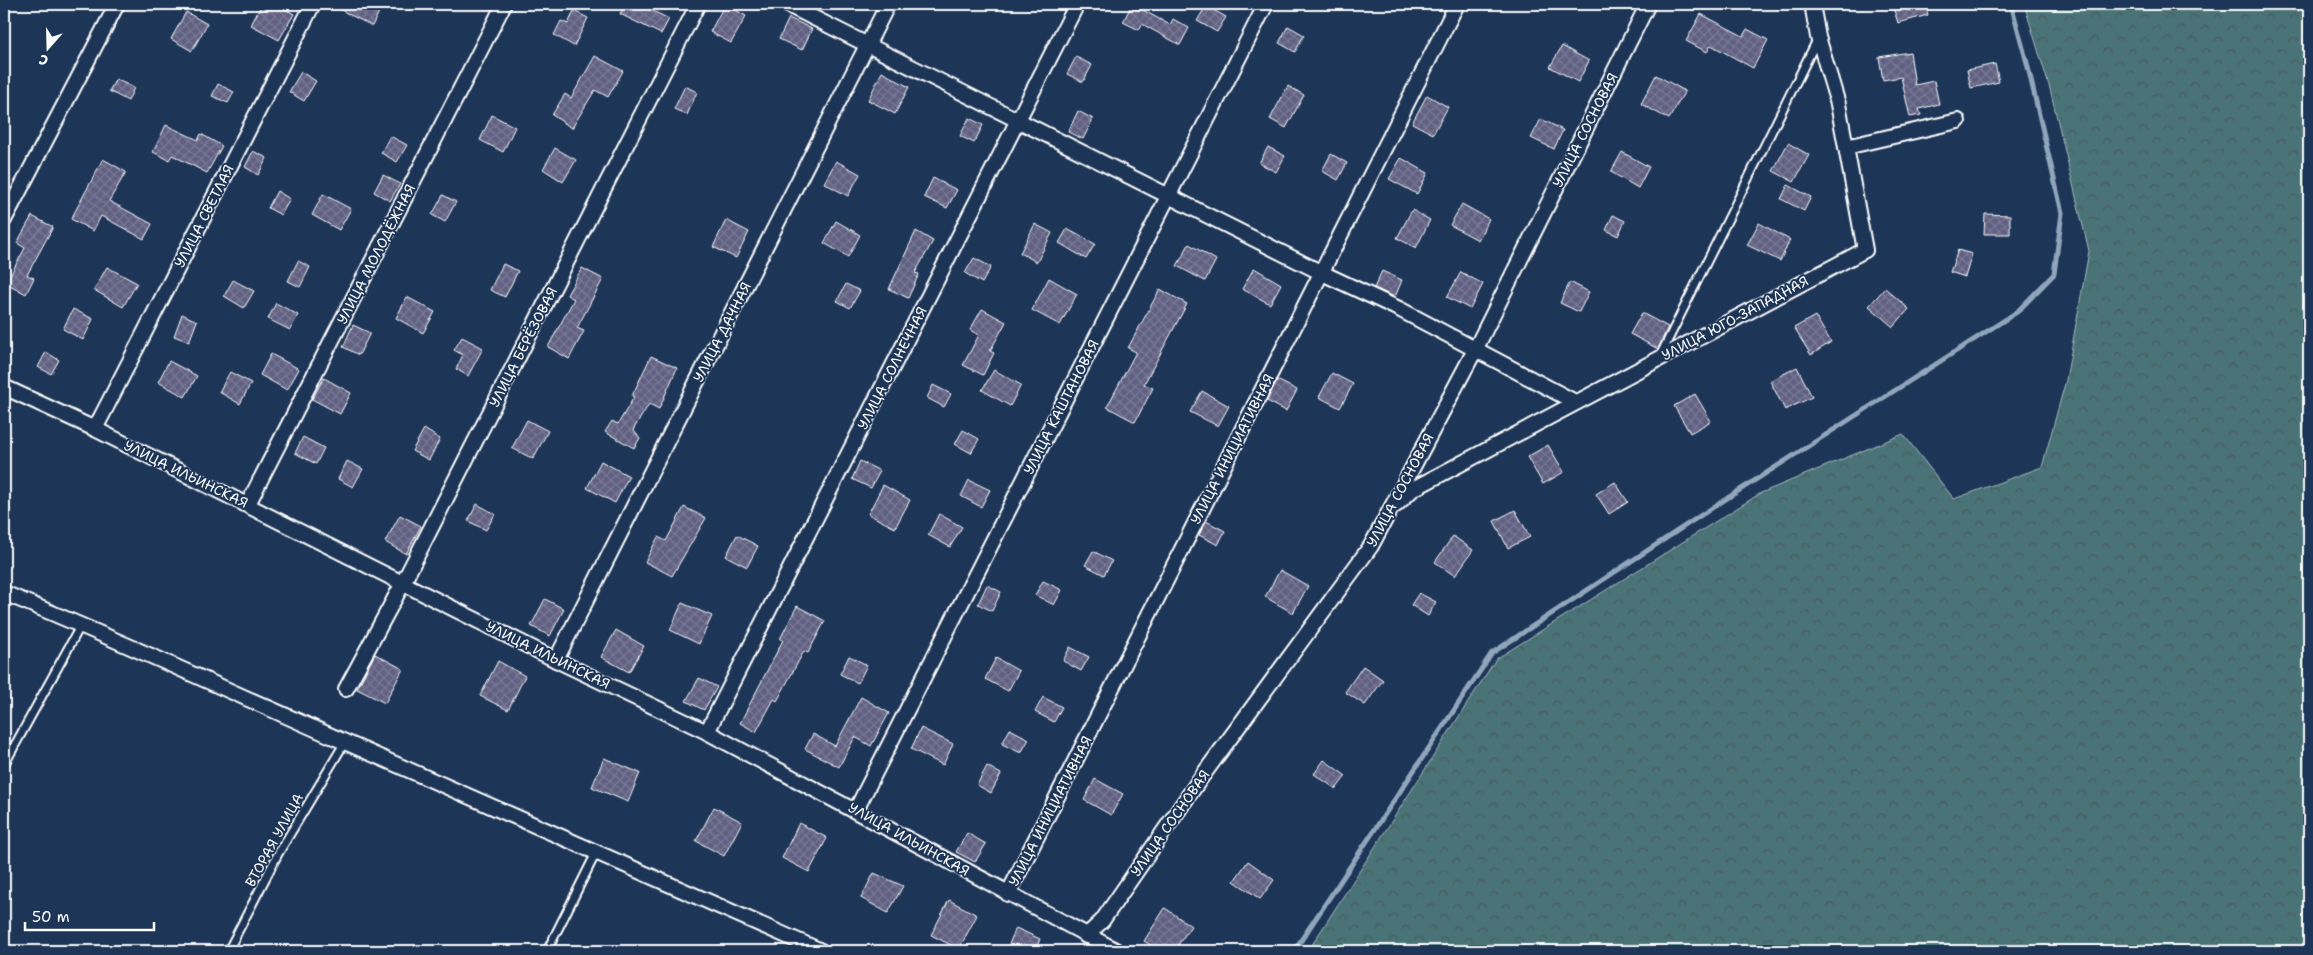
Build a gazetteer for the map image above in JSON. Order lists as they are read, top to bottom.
{
  "streets": {
    "street": [
      "УЛИЦА СОСНОВАЯ",
      "УЛИЦА СВЕТЛАЯ",
      "УЛИЦА МОЛОДЁЖНАЯ",
      "УЛИЦА ЮГО-ЗАПАДНАЯ",
      "УЛИЦА ДАЧНАЯ",
      "УЛИЦА БЕРЁЗОВАЯ",
      "УЛИЦА СОЛНЕЧНАЯ",
      "УЛИЦА КАШТАНОВАЯ",
      "УЛИЦА ИНИЦИАТИВНАЯ",
      "УЛИЦА ИЛЬИНСКАЯ"
    ],
    "lane": ["ВТОРАЯ УЛИЦА"]
  },
  "crossings": [
    ["УЛИЦА СОСНОВАЯ", "УЛИЦА ЮГО-ЗАПАДНАЯ"],
    ["УЛИЦА СОСНОВАЯ", "УЛИЦА ИЛЬИНСКАЯ"],
    ["УЛИЦА СВЕТЛАЯ", "УЛИЦА ИЛЬИНСКАЯ"],
    ["УЛИЦА МОЛОДЁЖНАЯ", "УЛИЦА ИЛЬИНСКАЯ"],
    ["УЛИЦА ДАЧНАЯ", "УЛИЦА ИЛЬИНСКАЯ"],
    ["УЛИЦА БЕРЁЗОВАЯ", "УЛИЦА ИЛЬИНСКАЯ"],
    ["УЛИЦА СОЛНЕЧНАЯ", "УЛИЦА ИЛЬИНСКАЯ"],
    ["УЛИЦА КАШТАНОВАЯ", "УЛИЦА ИЛЬИНСКАЯ"],
    ["УЛИЦА ИНИЦИАТИВНАЯ", "УЛИЦА ИЛЬИНСКАЯ"]
  ],
  "scale_bar": "50 m",
  "north": "bottom"
}
